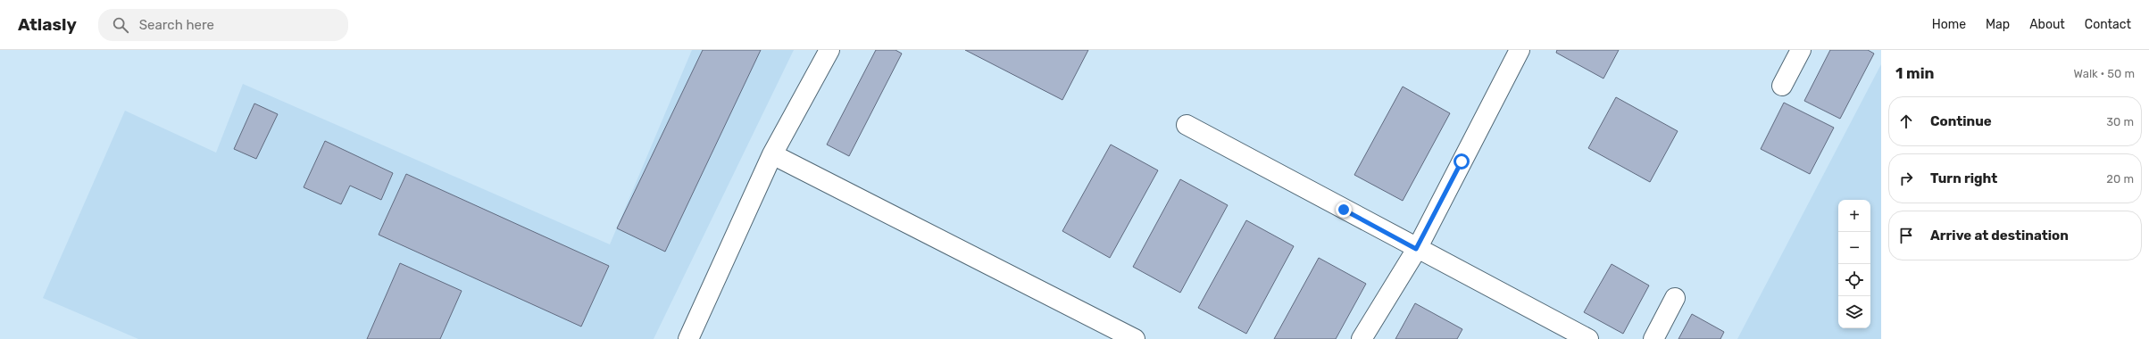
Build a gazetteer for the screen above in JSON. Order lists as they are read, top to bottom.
{
  "page": {
    "header": "Atlasly",
    "search": "Search here",
    "nav": [
      "Home",
      "Map",
      "About",
      "Contact"
    ],
    "heading": ["1 min", "Walk · 50 m"],
    "list": [
      ["Continue", "30 m"],
      ["Turn right", "20 m"],
      "Arrive at destination"
    ],
    "map_buttons": ["+", "−"]
  }
}
